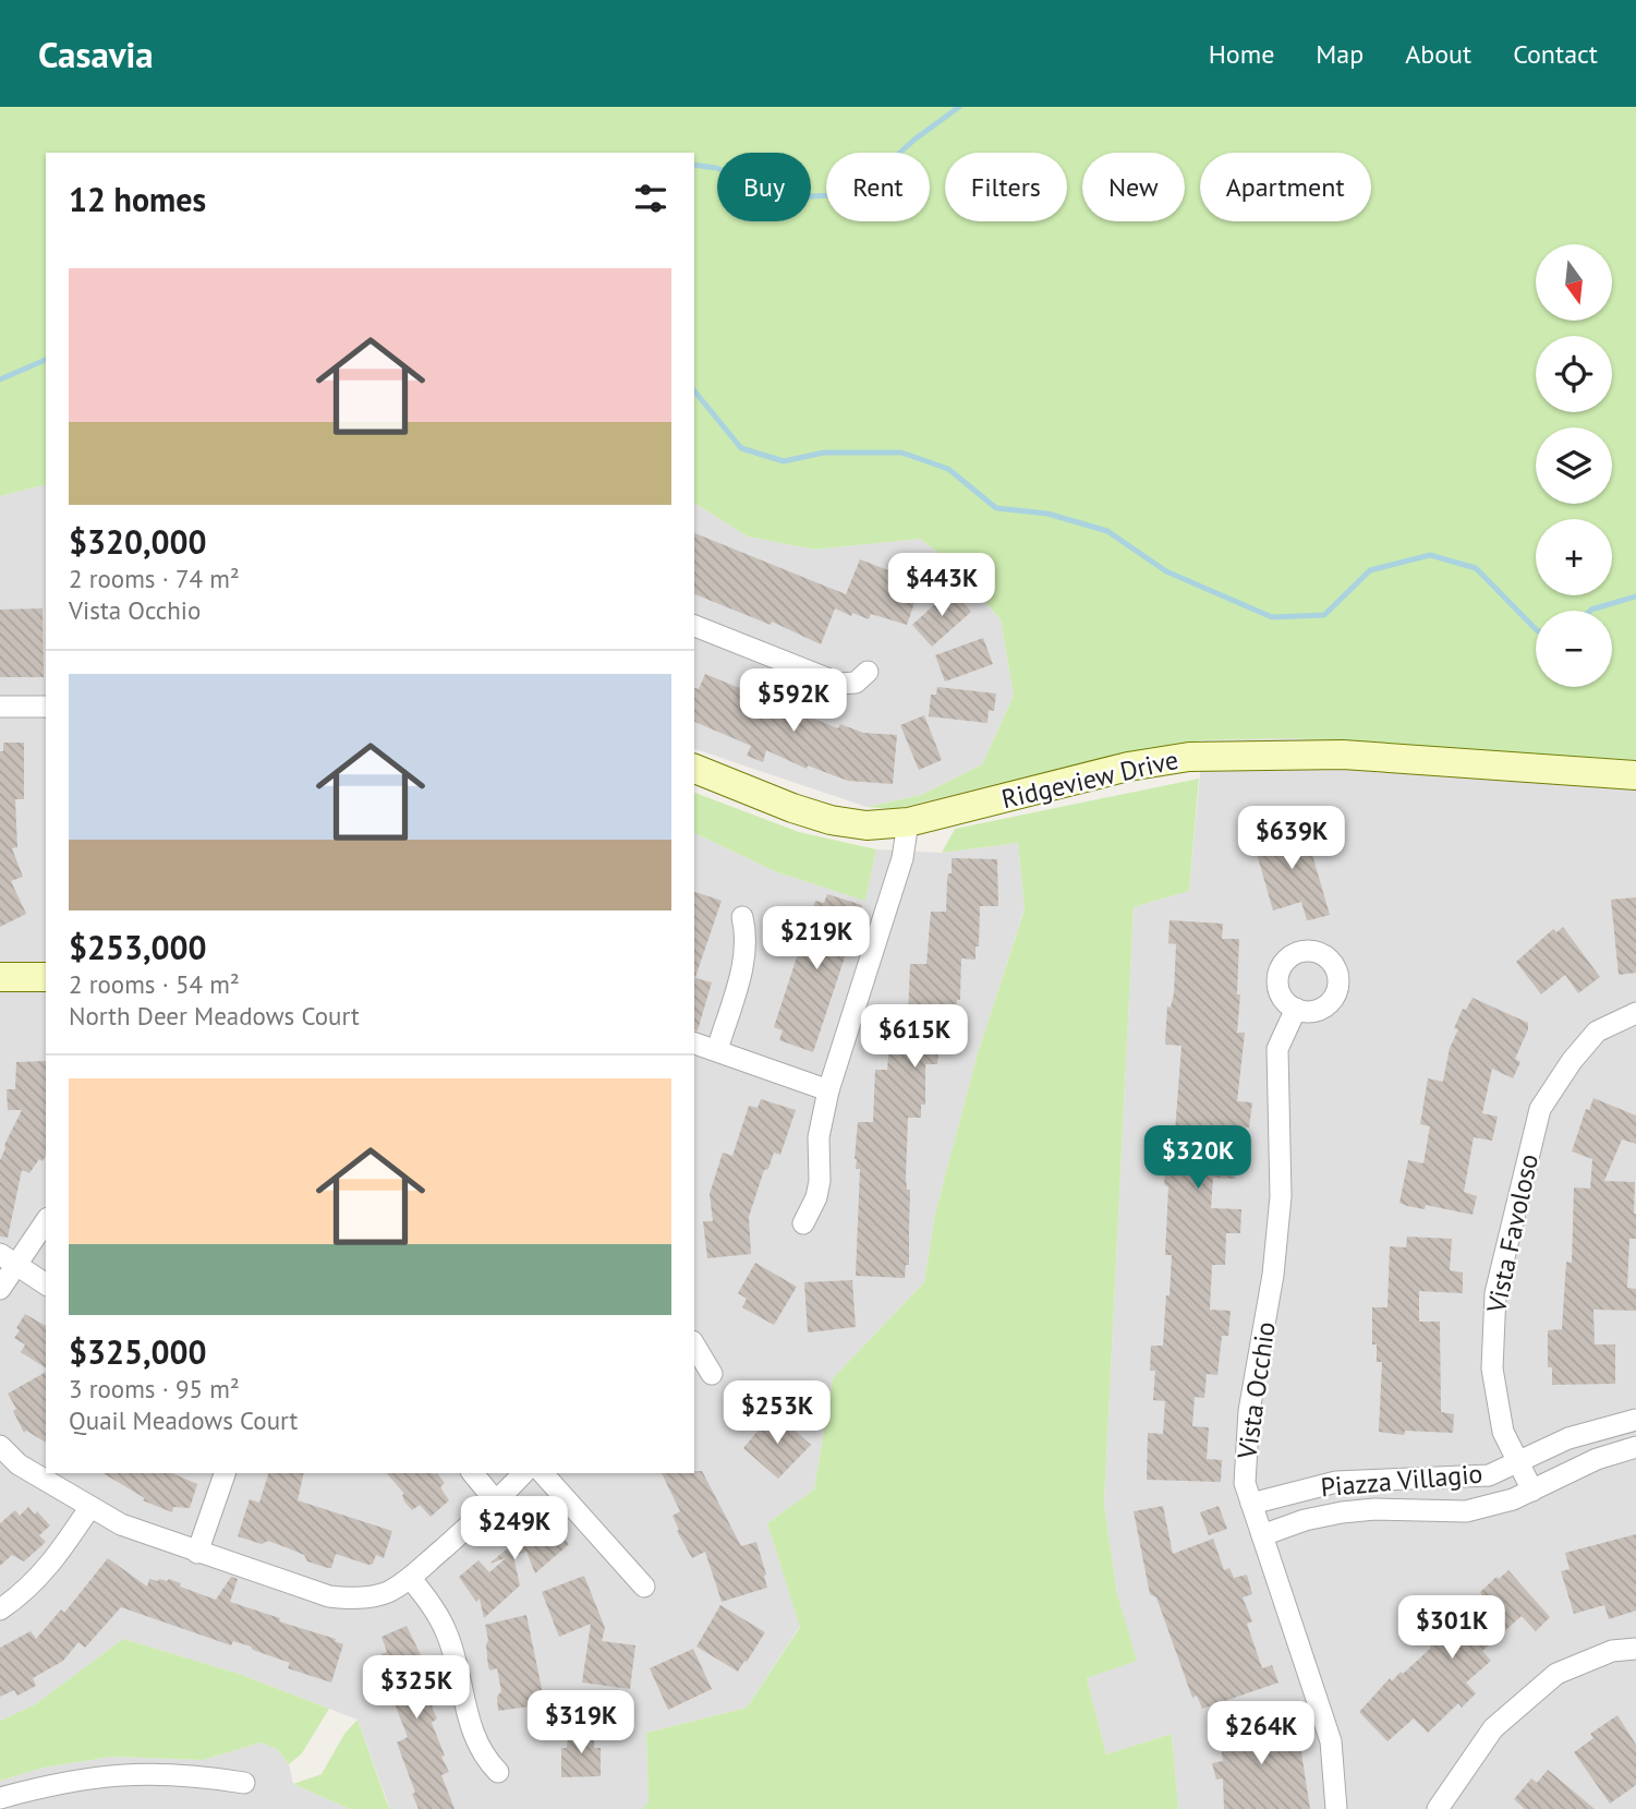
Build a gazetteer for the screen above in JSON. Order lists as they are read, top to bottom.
{
  "streets": {
    "street": [
      "Ridgeview Drive",
      "Vista Favoloso",
      "Vista Occhio",
      "Piazza Villagio"
    ]
  },
  "crossings": [
    ["Vista Favoloso", "Piazza Villagio"],
    ["Vista Occhio", "Piazza Villagio"]
  ],
  "north": "bottom",
  "page": {
    "header": "Casavia",
    "nav": [
      "Home",
      "Map",
      "About",
      "Contact"
    ],
    "chip": [
      "Buy",
      "Rent",
      "Filters",
      "New",
      "Apartment"
    ],
    "heading": "12 homes",
    "map_buttons": ["+", "−"],
    "list": [
      {
        "name": "$320,000",
        "note": "2 rooms · 74 m² · Vista Occhio"
      },
      {
        "name": "$253,000",
        "note": "2 rooms · 54 m² · North Deer Meadows Court"
      },
      {
        "name": "$325,000",
        "note": "3 rooms · 95 m² · Quail Meadows Court"
      }
    ],
    "price": [
      "$443K",
      "$592K",
      "$639K",
      "$219K",
      "$615K",
      "$320K",
      "$253K",
      "$249K",
      "$301K",
      "$325K",
      "$319K",
      "$264K"
    ]
  }
}
